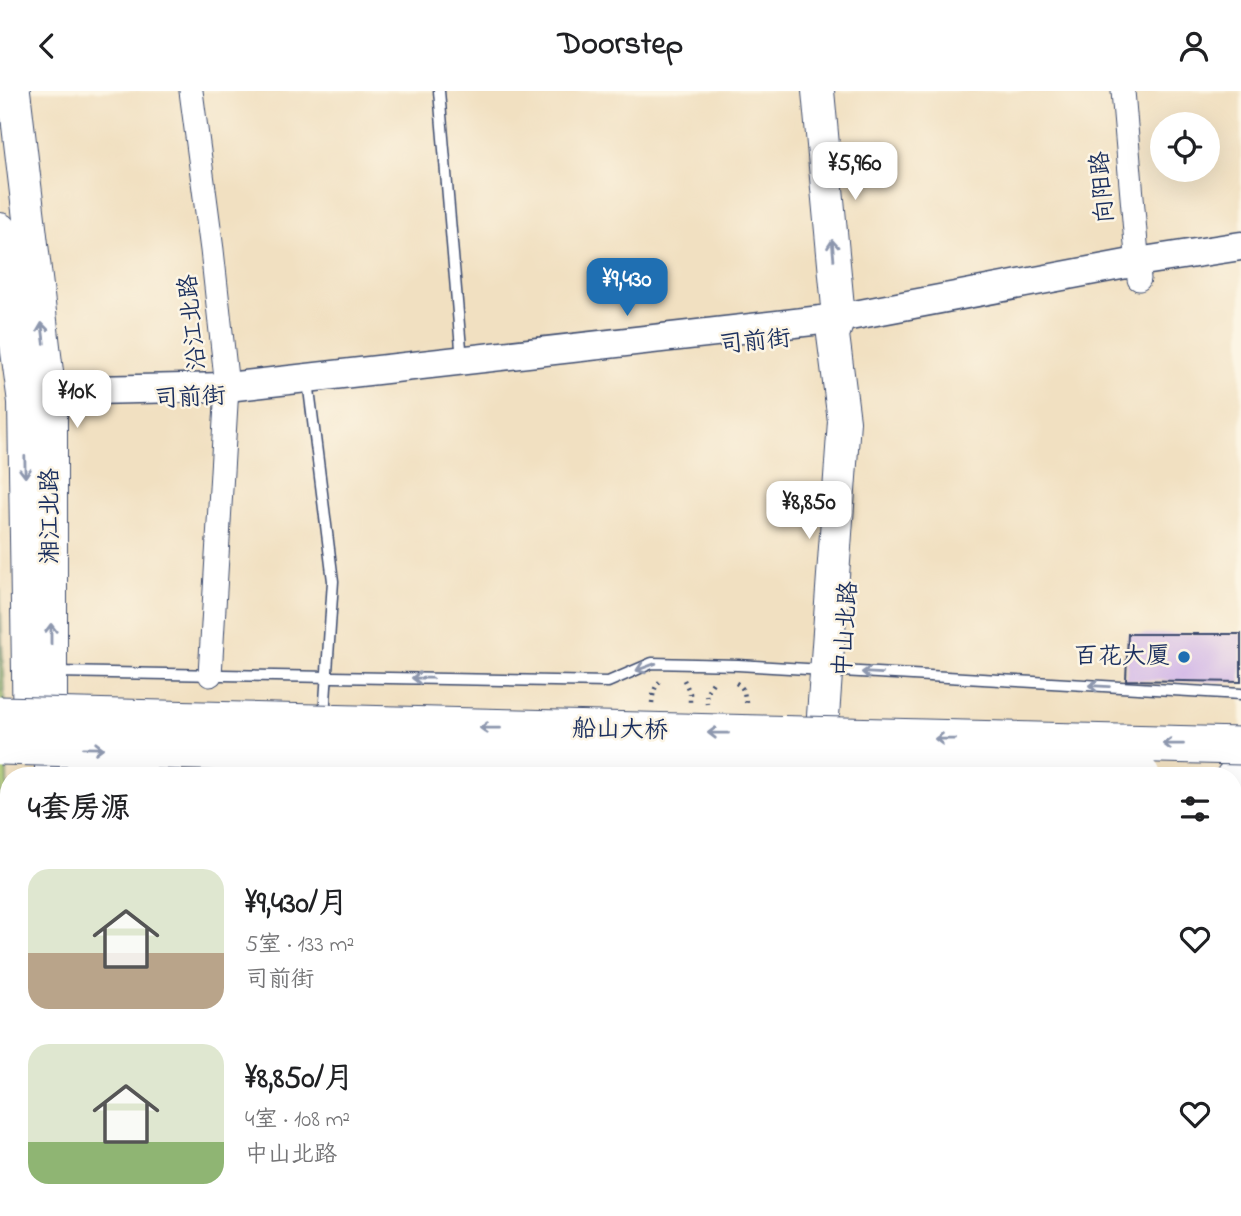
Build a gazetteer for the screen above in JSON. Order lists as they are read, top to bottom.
{
  "streets": {
    "highway": ["船山大桥"],
    "main road": ["湘江北路", "中山北路"],
    "street": ["向阳路", "沿江北路", "司前街"]
  },
  "crossings": [
    ["向阳路", "司前街"],
    ["沿江北路", "司前街"],
    ["司前街", "湘江北路"],
    ["司前街", "中山北路"]
  ],
  "places": ["百花大厦"],
  "page": {
    "header": "Doorstep",
    "price": [
      "¥5,960",
      "¥9,430",
      "¥10K",
      "¥8,850"
    ],
    "heading": "4套房源",
    "list": [
      {
        "name": "¥9,430/月",
        "note": "5室 · 133 m² · 司前街"
      },
      {
        "name": "¥8,850/月",
        "note": "4室 · 108 m² · 中山北路"
      }
    ]
  }
}
